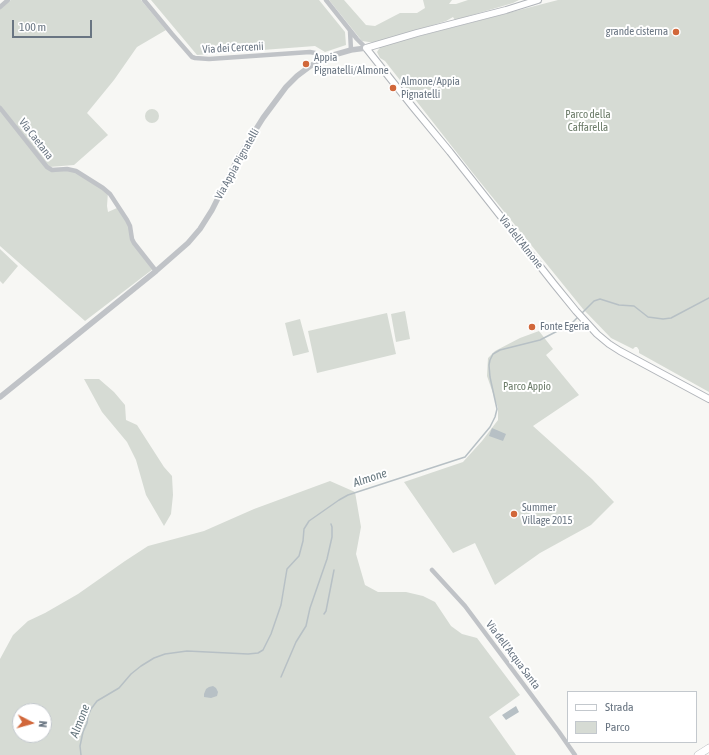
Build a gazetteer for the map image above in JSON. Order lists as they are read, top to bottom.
{
  "streets": {
    "main road": ["Via Appia Pignatelli", "Via dell'Almone"],
    "street": ["Via dei Cercenii", "Via Caetana", "Via dell'Acqua Santa"]
  },
  "crossings": [
    ["Via dei Cercenii", "Via Appia Pignatelli"],
    ["Via Caetana", "Via Appia Pignatelli"],
    ["Via Appia Pignatelli", "Via dell'Almone"]
  ],
  "water": ["Almone"],
  "parks": ["Parco della Caffarella", "Parco Appio"],
  "places": [
    "grande cisterna",
    "Appia Pignatelli/Almone",
    "Almone/Appia Pignatelli",
    "Fonte Egeria",
    "Summer Village 2015"
  ],
  "legend": ["Strada", "Parco"],
  "scale_bar": "100 m",
  "north": "right"
}
